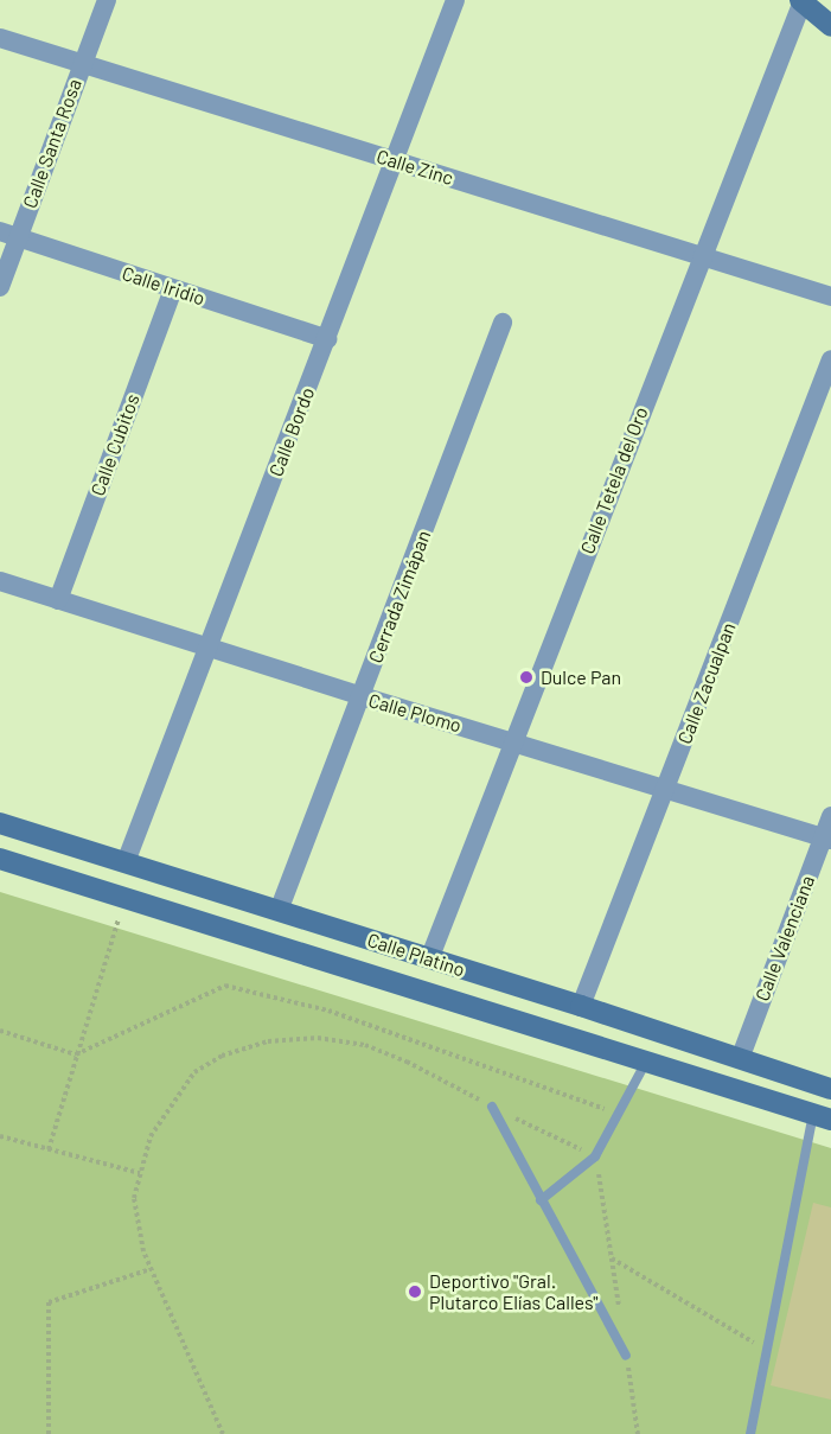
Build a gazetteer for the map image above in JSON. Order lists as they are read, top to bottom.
{
  "streets": {
    "street": [
      "Calle Santa Rosa",
      "Calle Zinc",
      "Calle Iridio",
      "Calle Bordo",
      "Calle Cubitos",
      "Calle Tetela del Oro",
      "Cerrada Zimápan",
      "Calle Zacualpan",
      "Calle Plomo",
      "Calle Valenciana",
      "Calle Platino"
    ]
  },
  "crossings": [
    ["Calle Santa Rosa", "Calle Zinc"],
    ["Calle Santa Rosa", "Calle Iridio"],
    ["Calle Zinc", "Calle Bordo"],
    ["Calle Zinc", "Calle Tetela del Oro"],
    ["Calle Iridio", "Calle Bordo"],
    ["Calle Iridio", "Calle Cubitos"],
    ["Calle Bordo", "Calle Plomo"],
    ["Calle Bordo", "Calle Platino"],
    ["Calle Cubitos", "Calle Plomo"],
    ["Calle Tetela del Oro", "Calle Plomo"],
    ["Calle Tetela del Oro", "Calle Platino"],
    ["Cerrada Zimápan", "Calle Plomo"],
    ["Cerrada Zimápan", "Calle Platino"],
    ["Calle Zacualpan", "Calle Plomo"],
    ["Calle Zacualpan", "Calle Platino"],
    ["Calle Plomo", "Calle Valenciana"],
    ["Calle Valenciana", "Calle Platino"]
  ],
  "places": ["Dulce Pan", "Deportivo \"Gral. Plutarco Elías Calles\""]
}
